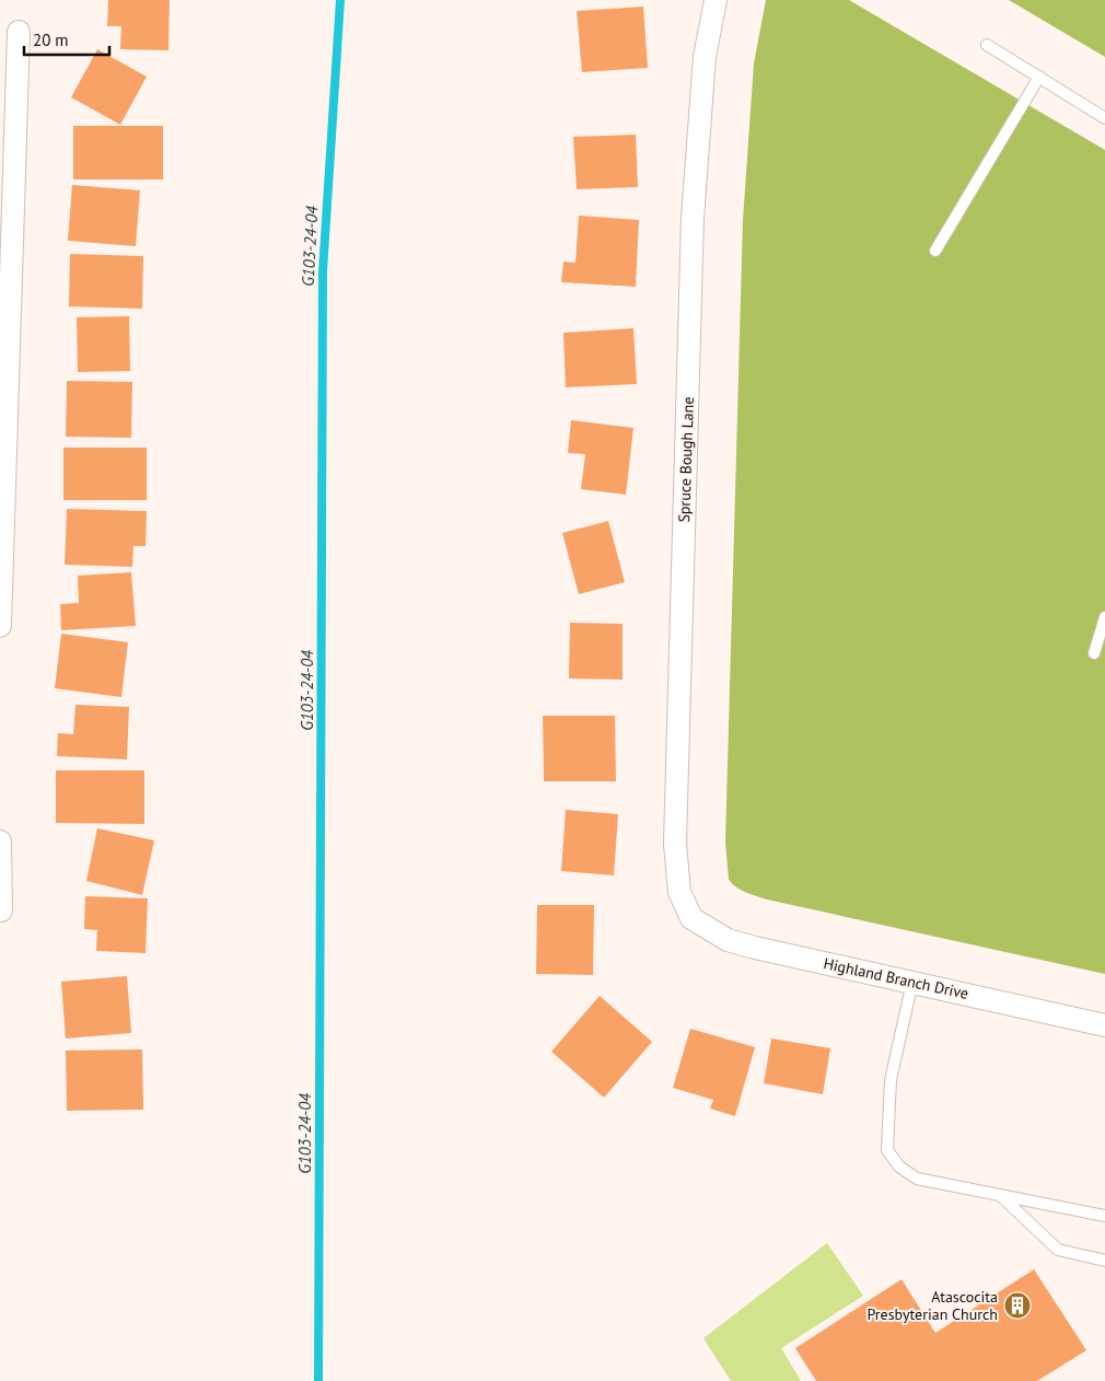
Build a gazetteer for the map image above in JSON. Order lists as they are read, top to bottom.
{
  "streets": {
    "street": ["Spruce Bough Lane", "Highland Branch Drive"]
  },
  "crossings": [
    ["Spruce Bough Lane", "Highland Branch Drive"]
  ],
  "water": ["G103-24-04"],
  "places": {
    "building": ["Atascocita Presbyterian Church"]
  },
  "scale_bar": "20 m"
}
